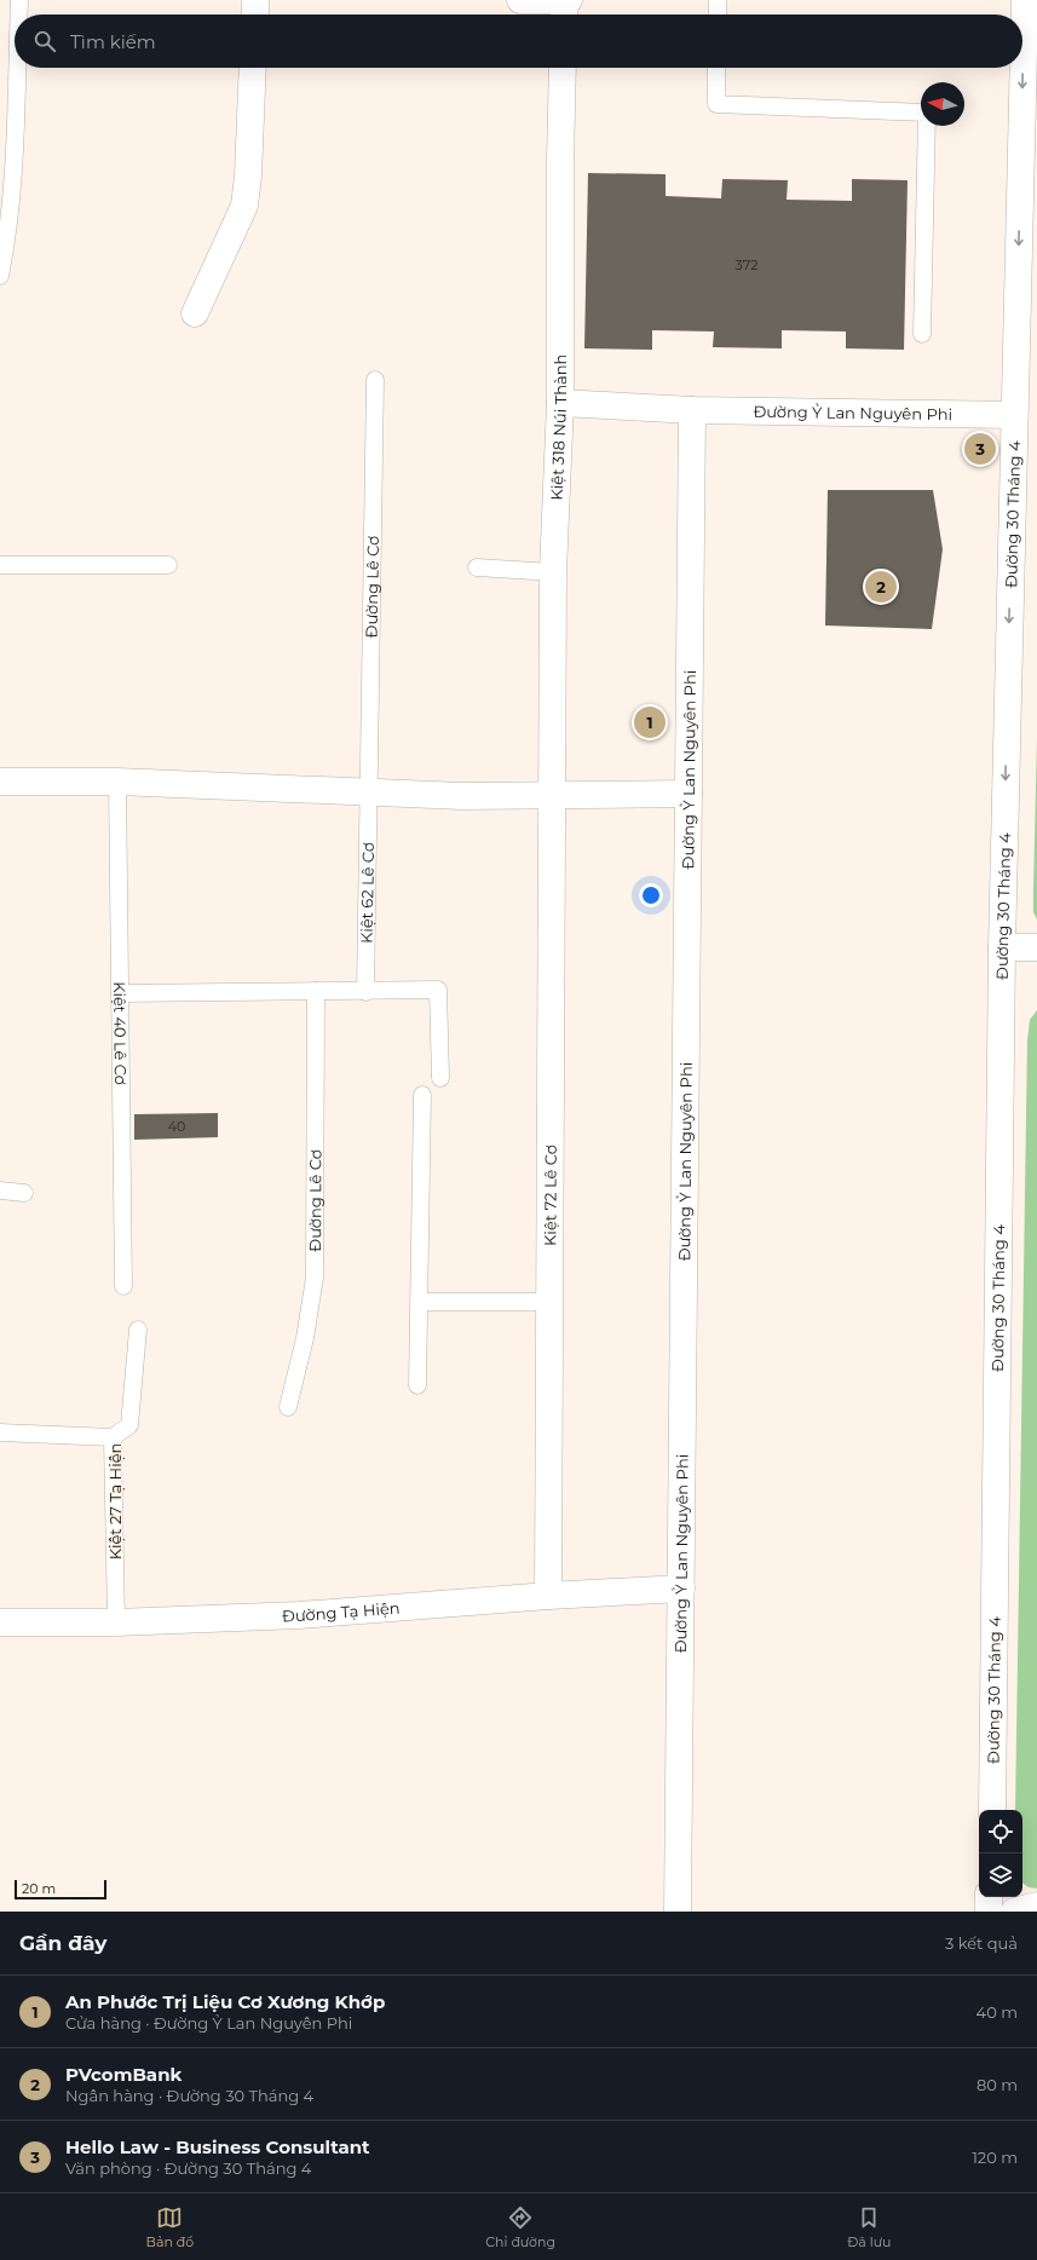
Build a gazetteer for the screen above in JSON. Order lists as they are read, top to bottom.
{
  "streets": {
    "street": [
      "Đường Ỷ Lan Nguyên Phi",
      "Kiệt 318 Núi Thành",
      "Đường 30 Tháng 4",
      "Kiệt 72 Lê Cơ",
      "Đường Tạ Hiện"
    ],
    "lane": [
      "Đường Lê Cơ",
      "Kiệt 62 Lê Cơ",
      "Kiệt 40 Lê Cơ",
      "Kiệt 27 Tạ Hiện"
    ]
  },
  "crossings": [
    ["Đường Ỷ Lan Nguyên Phi", "Kiệt 318 Núi Thành"],
    ["Đường Ỷ Lan Nguyên Phi", "Đường 30 Tháng 4"],
    ["Đường Ỷ Lan Nguyên Phi", "Đường Tạ Hiện"],
    ["Kiệt 318 Núi Thành", "Kiệt 72 Lê Cơ"],
    ["Đường Lê Cơ", "Kiệt 62 Lê Cơ"],
    ["Kiệt 72 Lê Cơ", "Đường Tạ Hiện"],
    ["Kiệt 27 Tạ Hiện", "Đường Tạ Hiện"]
  ],
  "one_way": ["Đường 30 Tháng 4"],
  "house_numbers": ["372", "40"],
  "scale_bar": "20 m",
  "north": "left",
  "page": {
    "search": "Tìm kiếm",
    "pins": ["3", "2", "1"],
    "scale": "20 m",
    "heading": ["Gần đây", "3 kết quả"],
    "list": [
      {
        "mark": "1",
        "name": "An Phước Trị Liệu Cơ Xương Khớp",
        "note": "Cửa hàng · Đường Ỷ Lan Nguyên Phi",
        "value": "40 m"
      },
      {
        "mark": "2",
        "name": "PVcomBank",
        "note": "Ngân hàng · Đường 30 Tháng 4",
        "value": "80 m"
      },
      {
        "mark": "3",
        "name": "Hello Law - Business Consultant",
        "note": "Văn phòng · Đường 30 Tháng 4",
        "value": "120 m"
      }
    ],
    "nav": ["Bản đồ", "Chỉ đường", "Đã lưu"]
  }
}
